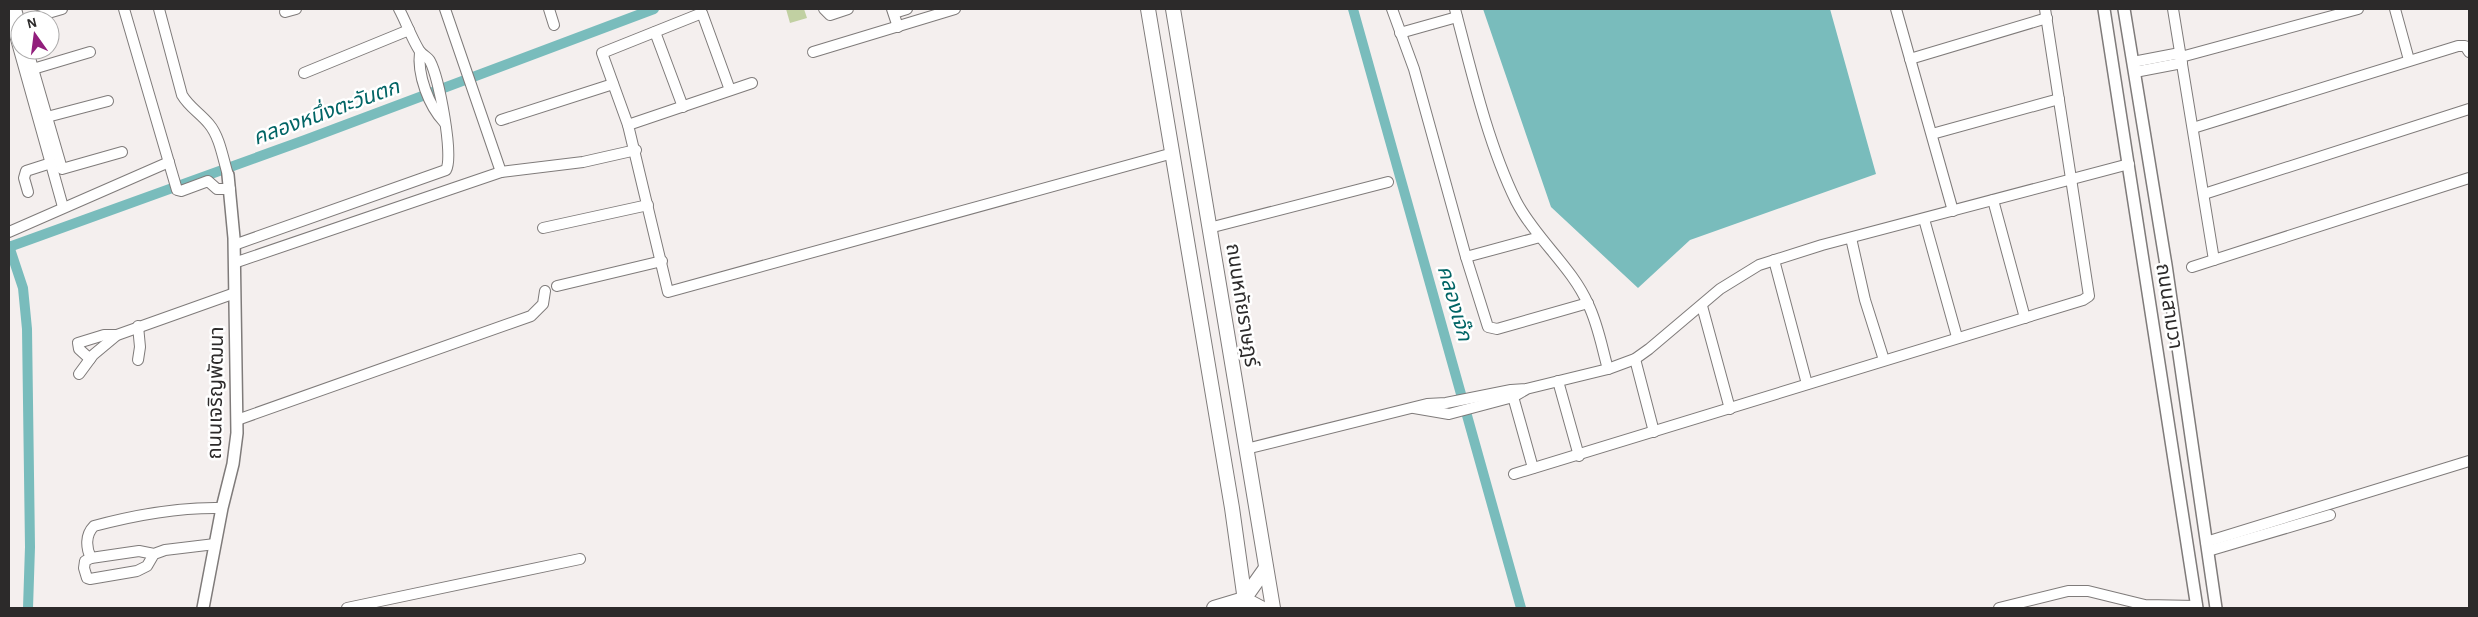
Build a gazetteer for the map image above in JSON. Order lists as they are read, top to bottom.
{
  "streets": {
    "main road": ["ถนนหทัยราษฎร์"],
    "street": ["ถนนสามวา", "ถนนเจริญพัฒนา"]
  },
  "water": ["คลองหนึ่งตะวันตก", "คลองเจ๊ก"],
  "north": "top"
}
